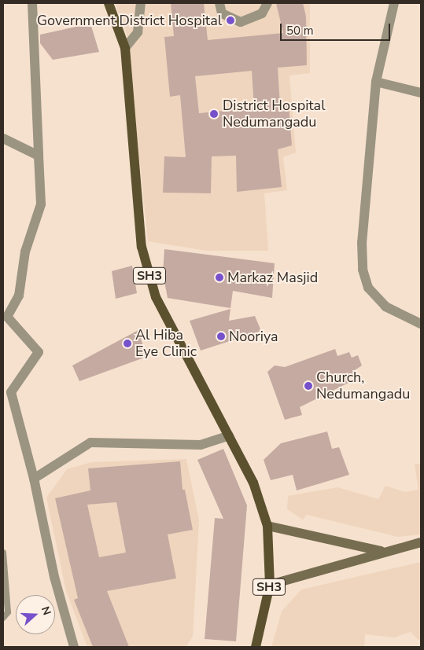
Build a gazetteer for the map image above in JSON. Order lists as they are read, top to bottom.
{
  "streets": {
    "main road": ["SH3"]
  },
  "places": [
    "Government District Hospital",
    "District Hospital Nedumangadu",
    "Markaz Masjid",
    "Nooriya",
    "Al Hiba Eye Clinic",
    "Church, Nedumangadu"
  ],
  "scale_bar": "50 m",
  "north": "right"
}
